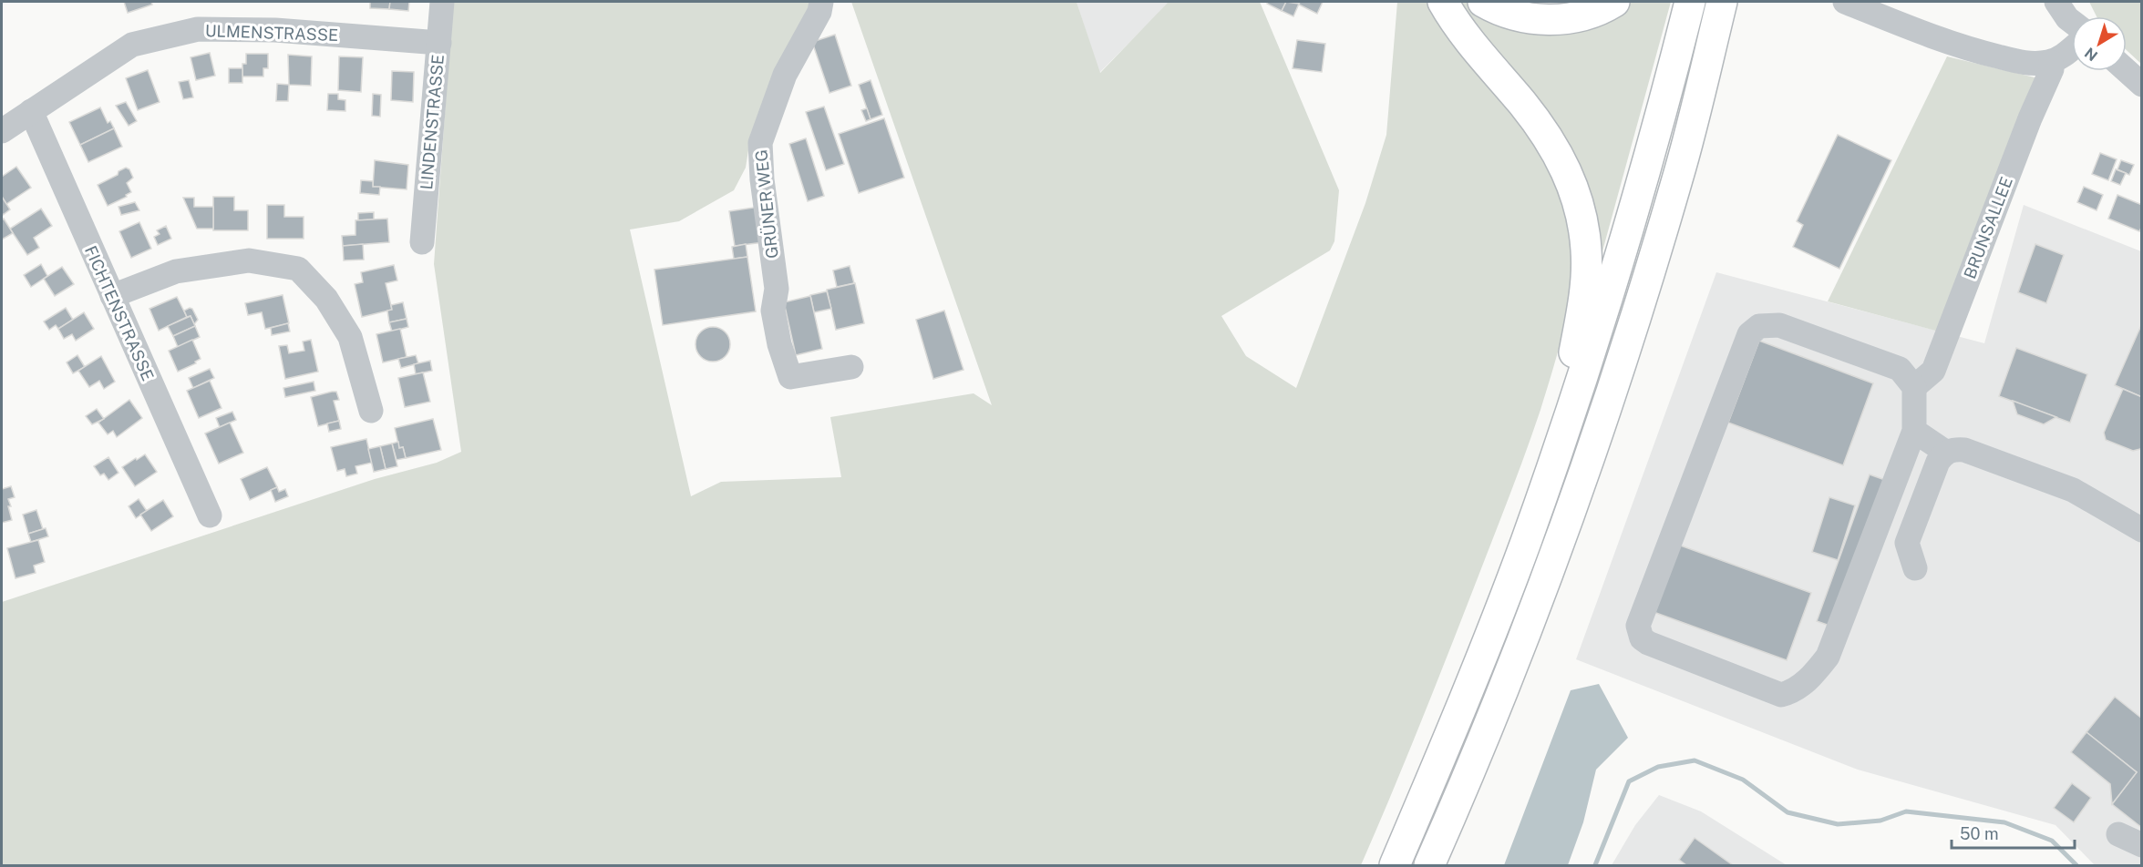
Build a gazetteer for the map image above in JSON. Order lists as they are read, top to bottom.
{
  "streets": {
    "street": [
      "ULMENSTRASSE",
      "LINDENSTRASSE",
      "GRÜNER WEG",
      "BRUNSALLEE",
      "FICHTENSTRASSE"
    ]
  },
  "crossings": [
    ["ULMENSTRASSE", "LINDENSTRASSE"],
    ["ULMENSTRASSE", "FICHTENSTRASSE"]
  ],
  "scale_bar": "50 m",
  "north": "bottom left"
}
